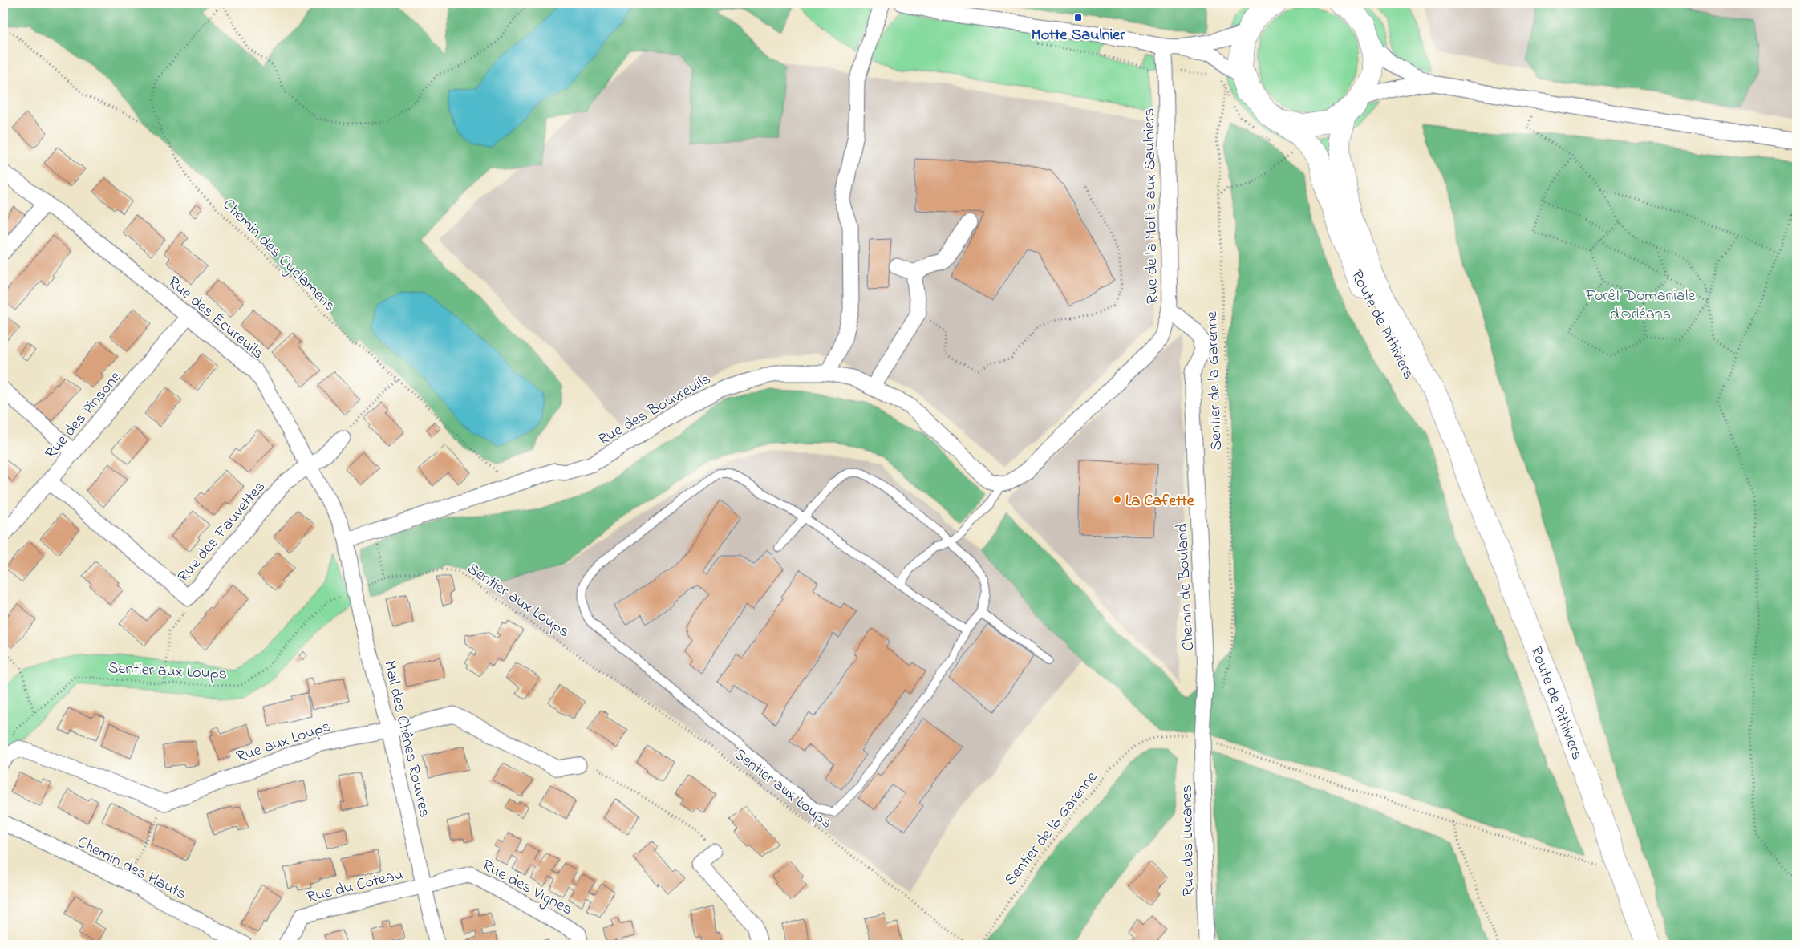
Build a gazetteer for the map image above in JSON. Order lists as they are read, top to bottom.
{
  "streets": {
    "main road": ["Route de Pithiviers"],
    "street": [
      "Rue de la Motte aux Saulniers",
      "Rue des Écureuils",
      "Rue des Bouvreuils",
      "Rue des Pinsons",
      "Rue des Fauvettes",
      "Chemin de Bouland",
      "Mail des Chênes Rouvres",
      "Rue aux Loups",
      "Rue des Lucanes",
      "Chemin des Hauts",
      "Rue du Coteau",
      "Rue des Vignes"
    ],
    "path": ["Chemin des Cyclamens", "Sentier de la Garenne", "Sentier aux Loups"]
  },
  "crossings": [
    ["Rue de la Motte aux Saulniers", "Rue des Bouvreuils"],
    ["Rue de la Motte aux Saulniers", "Chemin de Bouland"],
    ["Chemin des Cyclamens", "Rue des Bouvreuils"],
    ["Rue des Écureuils", "Rue des Bouvreuils"],
    ["Rue des Écureuils", "Rue des Pinsons"],
    ["Rue des Écureuils", "Rue des Fauvettes"],
    ["Rue des Écureuils", "Mail des Chênes Rouvres"],
    ["Route de Pithiviers", "Sentier de la Garenne"],
    ["Sentier de la Garenne", "Chemin de Bouland"],
    ["Sentier de la Garenne", "Rue des Lucanes"],
    ["Rue des Bouvreuils", "Mail des Chênes Rouvres"],
    ["Rue des Pinsons", "Rue des Fauvettes"],
    ["Chemin de Bouland", "Rue des Lucanes"],
    ["Sentier aux Loups", "Mail des Chênes Rouvres"],
    ["Mail des Chênes Rouvres", "Rue aux Loups"],
    ["Mail des Chênes Rouvres", "Rue du Coteau"],
    ["Mail des Chênes Rouvres", "Rue des Vignes"],
    ["Rue du Coteau", "Rue des Vignes"]
  ],
  "parks": ["Forêt Domaniale d'Orléans"],
  "places": {
    "transit": ["Motte Saulnier"],
    "other": ["La Cafette"]
  }
}
